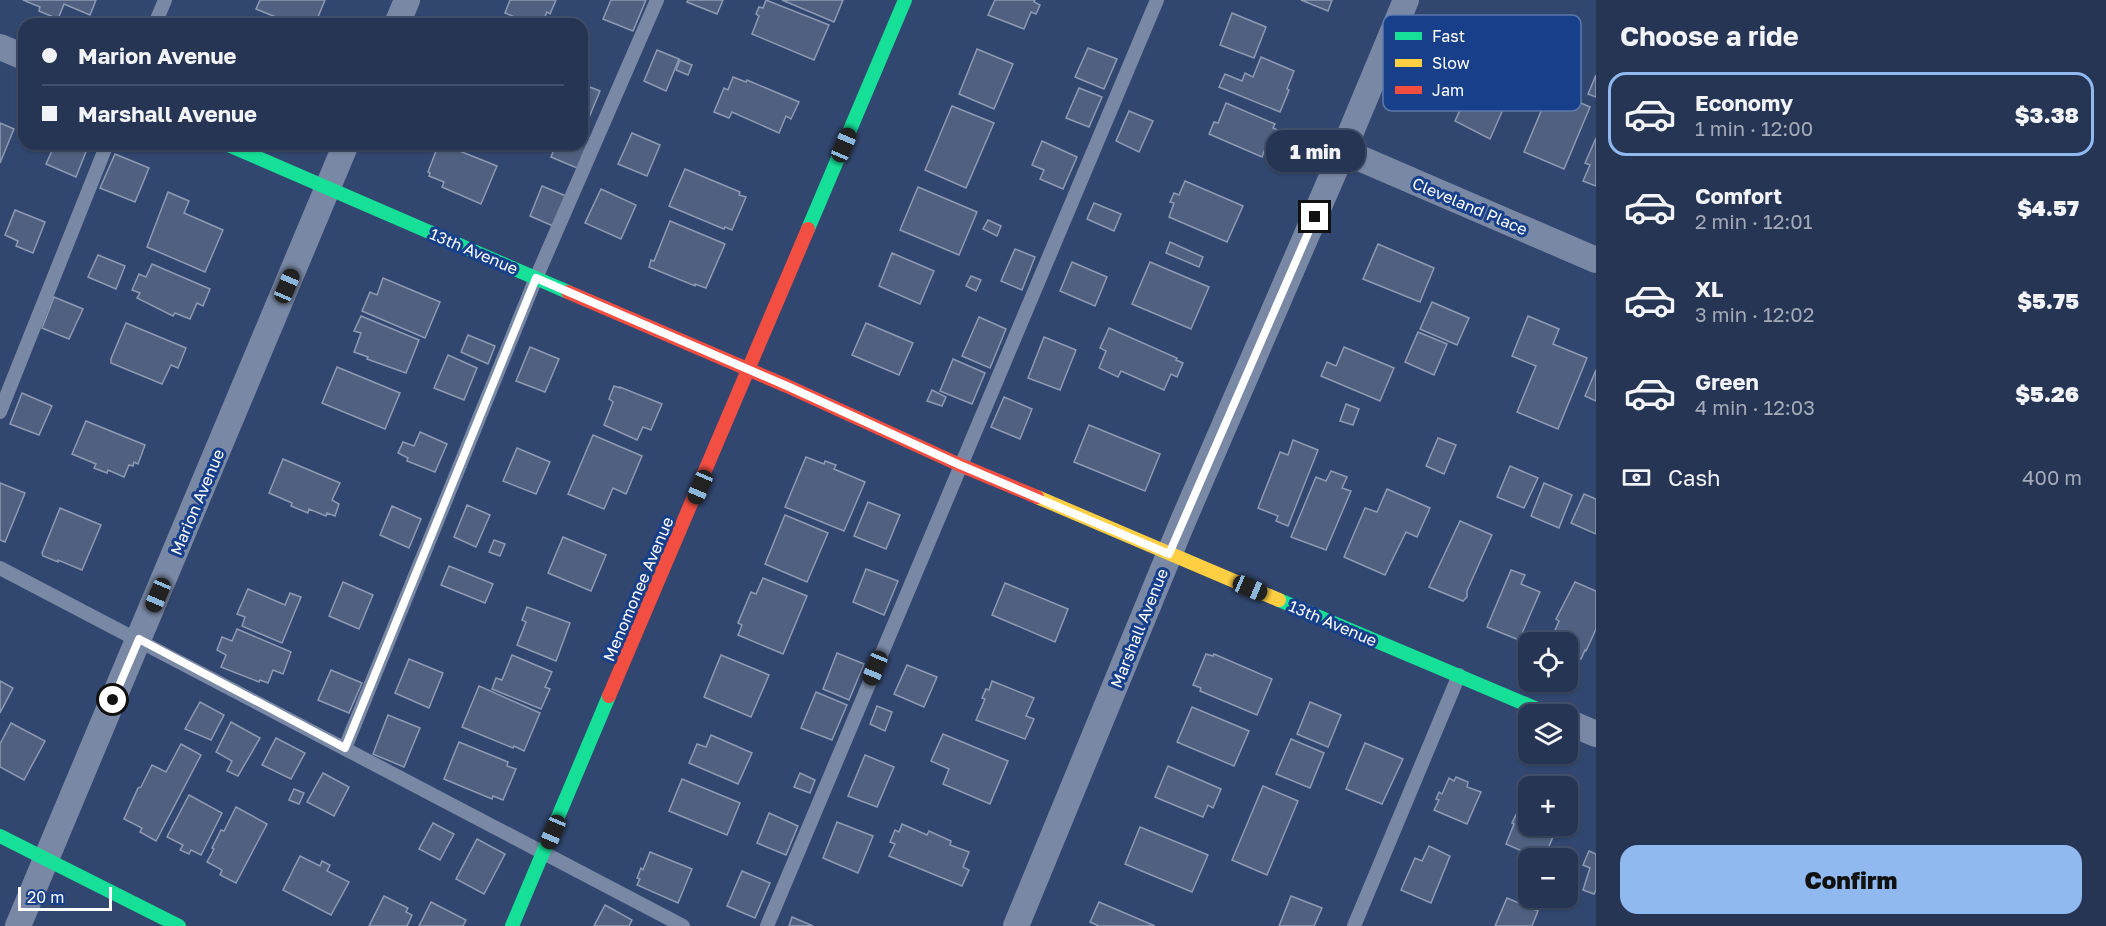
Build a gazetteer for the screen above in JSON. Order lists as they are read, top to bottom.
{
  "streets": {
    "street": [
      "Cleveland Place",
      "13th Avenue",
      "Marion Avenue",
      "Menomonee Avenue",
      "Marshall Avenue"
    ]
  },
  "crossings": [
    ["Cleveland Place", "Marshall Avenue"],
    ["13th Avenue", "Marion Avenue"],
    ["13th Avenue", "Menomonee Avenue"],
    ["13th Avenue", "Marshall Avenue"]
  ],
  "legend": ["Fast", "Slow", "Jam"],
  "scale_bar": "20 m",
  "page": {
    "heading": "Choose a ride",
    "banner": ["Marion Avenue", "Marshall Avenue"],
    "list": [
      {
        "name": "Economy",
        "note": "1 min · 12:00",
        "value": "$3.38"
      },
      {
        "name": "Comfort",
        "note": "2 min · 12:01",
        "value": "$4.57"
      },
      {
        "name": "XL",
        "note": "3 min · 12:02",
        "value": "$5.75"
      },
      {
        "name": "Green",
        "note": "4 min · 12:03",
        "value": "$5.26"
      }
    ],
    "bubble": "1 min",
    "pay": ["Cash", "400 m"],
    "map_buttons": ["+", "−"],
    "buttons": "Confirm",
    "scale": "20 m"
  }
}
